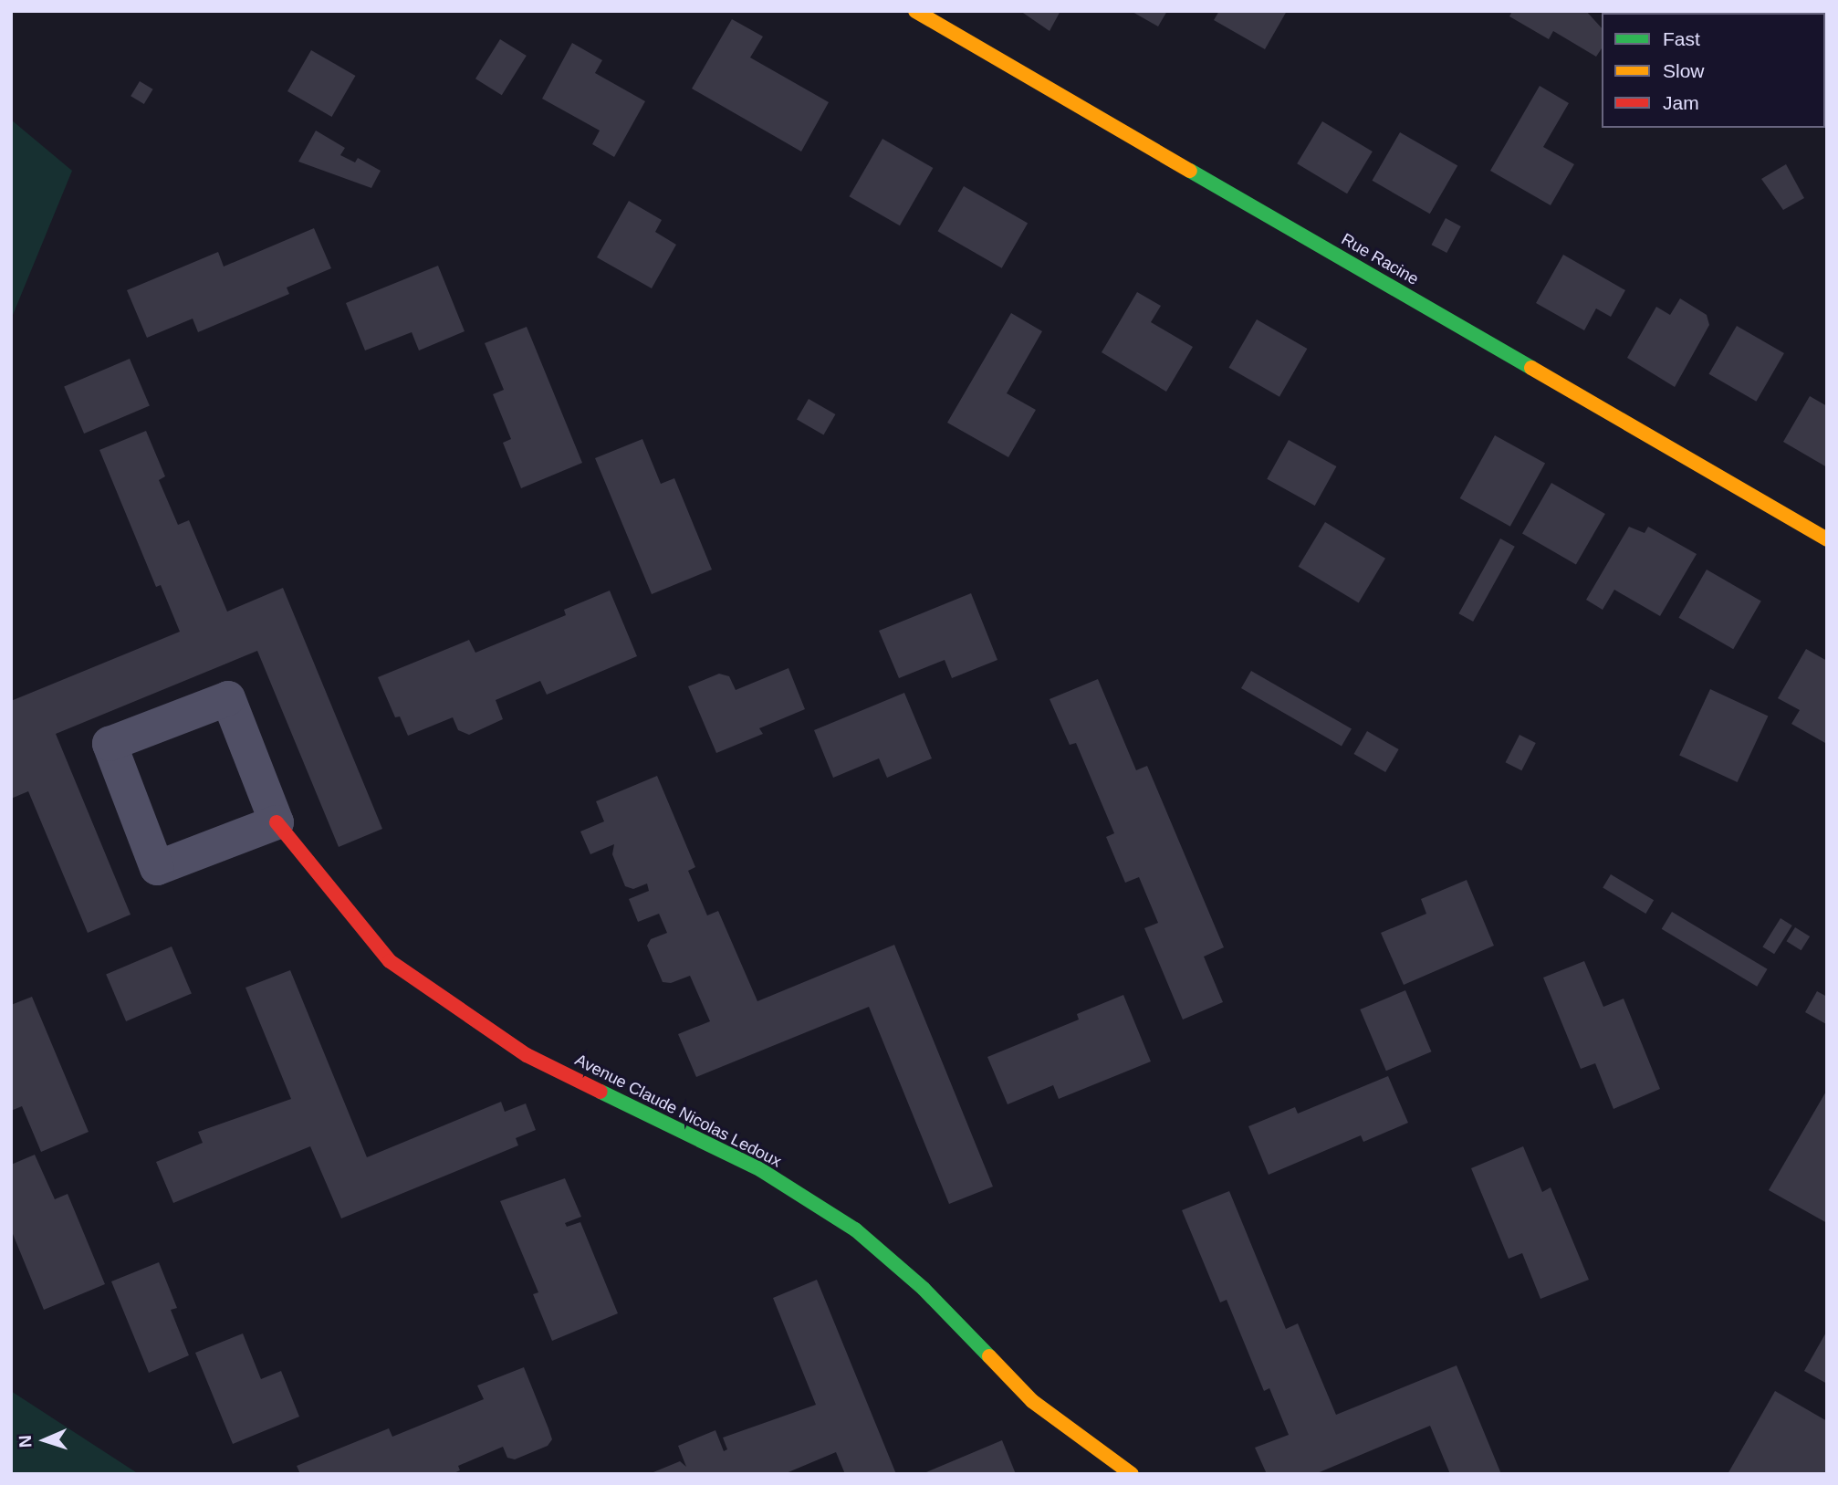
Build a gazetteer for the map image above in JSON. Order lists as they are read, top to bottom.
{
  "streets": {
    "street": ["Rue Racine", "Avenue Claude Nicolas Ledoux"]
  },
  "legend": ["Fast", "Slow", "Jam"],
  "north": "left"
}
